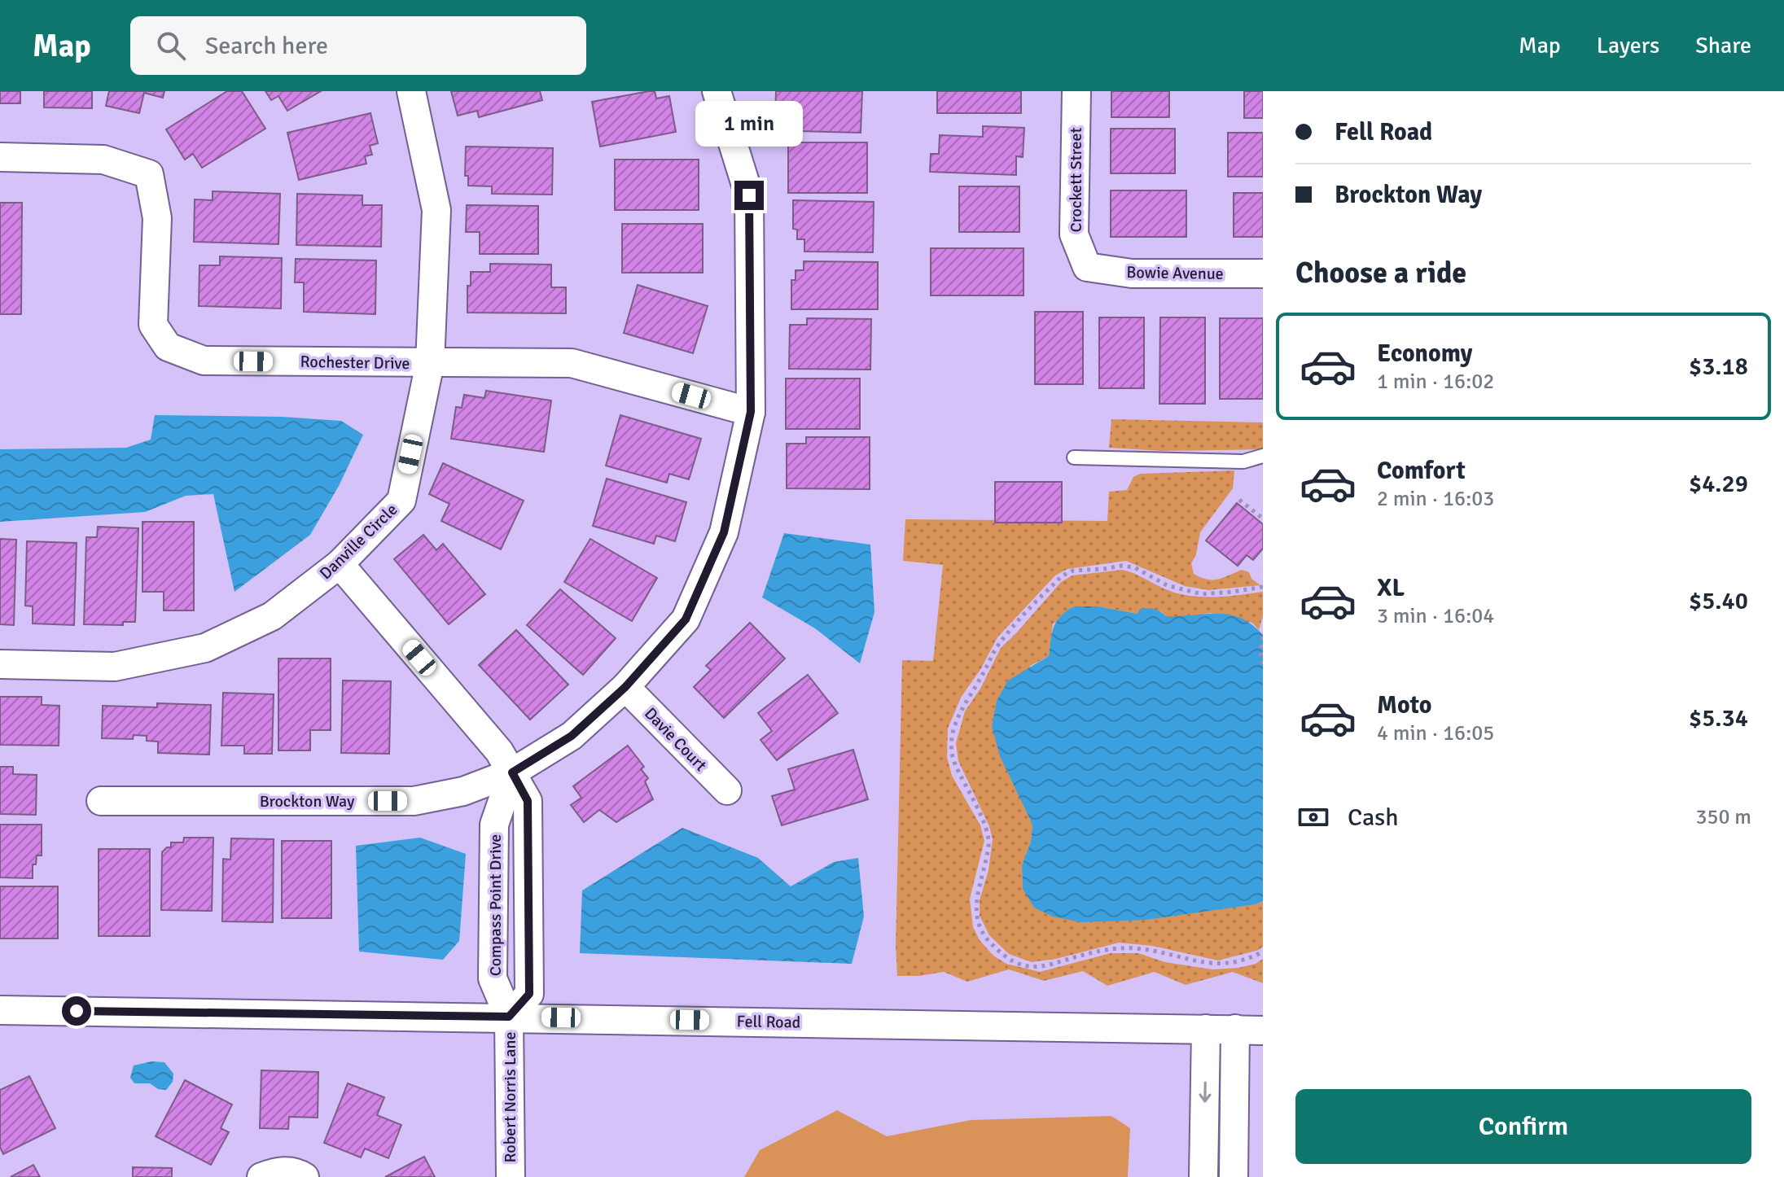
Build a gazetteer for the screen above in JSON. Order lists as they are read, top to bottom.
{
  "streets": {
    "street": [
      "Crockett Street",
      "Bowie Avenue",
      "Rochester Drive",
      "Danville Circle",
      "Davie Court",
      "Brockton Way",
      "Compass Point Drive",
      "Fell Road",
      "Robert Norris Lane"
    ]
  },
  "crossings": [
    ["Crockett Street", "Bowie Avenue"],
    ["Rochester Drive", "Danville Circle"],
    ["Rochester Drive", "Brockton Way"],
    ["Danville Circle", "Compass Point Drive"],
    ["Davie Court", "Brockton Way"],
    ["Brockton Way", "Compass Point Drive"],
    ["Compass Point Drive", "Fell Road"],
    ["Compass Point Drive", "Robert Norris Lane"],
    ["Fell Road", "Robert Norris Lane"]
  ],
  "page": {
    "header": "Map",
    "search": "Search here",
    "nav": ["Map", "Layers", "Share"],
    "banner": ["Fell Road", "Brockton Way"],
    "bubble": "1 min",
    "heading": "Choose a ride",
    "list": [
      {
        "name": "Economy",
        "note": "1 min · 16:02",
        "value": "$3.18"
      },
      {
        "name": "Comfort",
        "note": "2 min · 16:03",
        "value": "$4.29"
      },
      {
        "name": "XL",
        "note": "3 min · 16:04",
        "value": "$5.40"
      },
      {
        "name": "Moto",
        "note": "4 min · 16:05",
        "value": "$5.34"
      }
    ],
    "pay": ["Cash", "350 m"],
    "buttons": "Confirm"
  }
}
